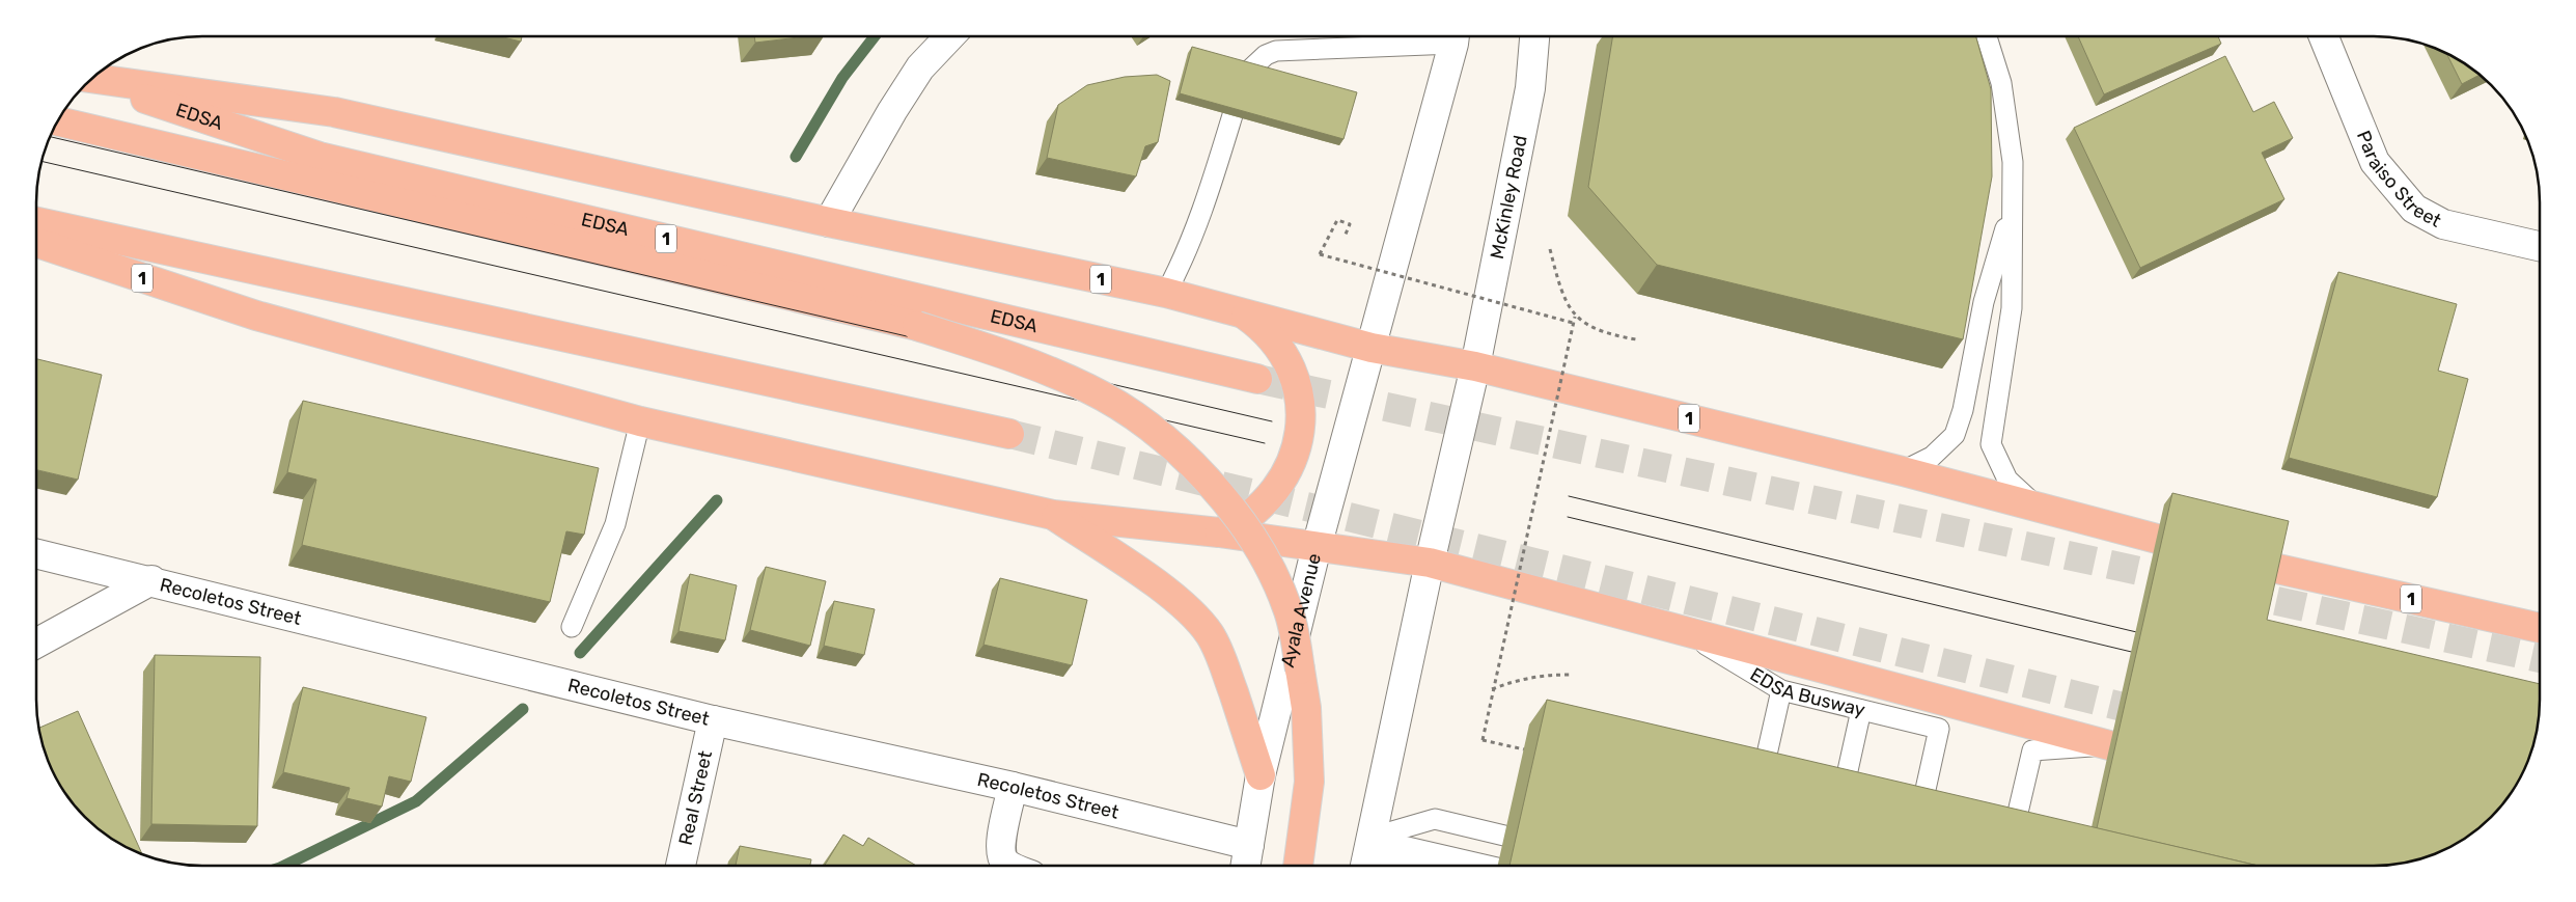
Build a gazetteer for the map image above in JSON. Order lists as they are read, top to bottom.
{
  "streets": {
    "highway": ["EDSA", "1"],
    "street": [
      "Paraiso Street",
      "McKinley Road",
      "Recoletos Street",
      "Ayala Avenue",
      "Real Street"
    ],
    "lane": ["EDSA Busway"]
  },
  "crossings": [
    ["McKinley Road", "1"],
    ["1", "Ayala Avenue"],
    ["1", "EDSA Busway"],
    ["Recoletos Street", "Ayala Avenue"],
    ["Recoletos Street", "Real Street"]
  ]
}
